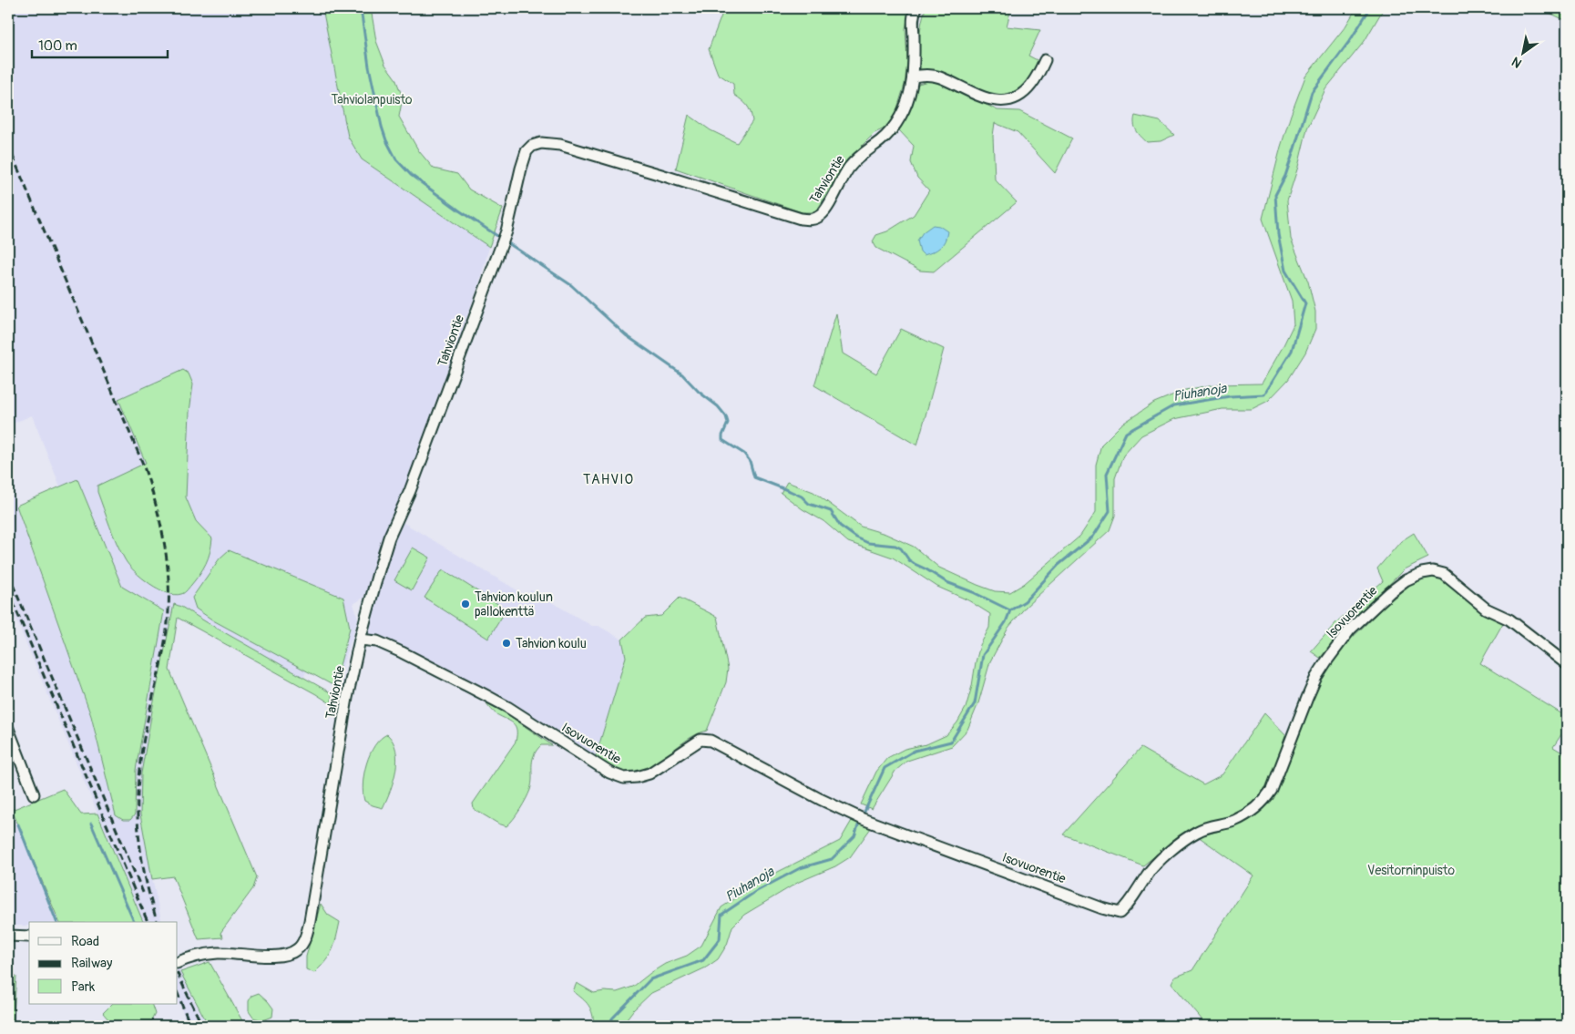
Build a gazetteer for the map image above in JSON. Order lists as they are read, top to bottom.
{
  "streets": {
    "street": ["Tahviontie", "Isovuorentie"]
  },
  "crossings": [
    ["Tahviontie", "Isovuorentie"]
  ],
  "districts": ["TAHVIO"],
  "water": ["Piuhanoja"],
  "parks": ["Tahviolanpuisto", "Vesitorninpuisto"],
  "places": ["Tahvion koulun pallokenttä", "Tahvion koulu"],
  "legend": ["Road", "Railway", "Park"],
  "scale_bar": "100 m",
  "north": "bottom left"
}
